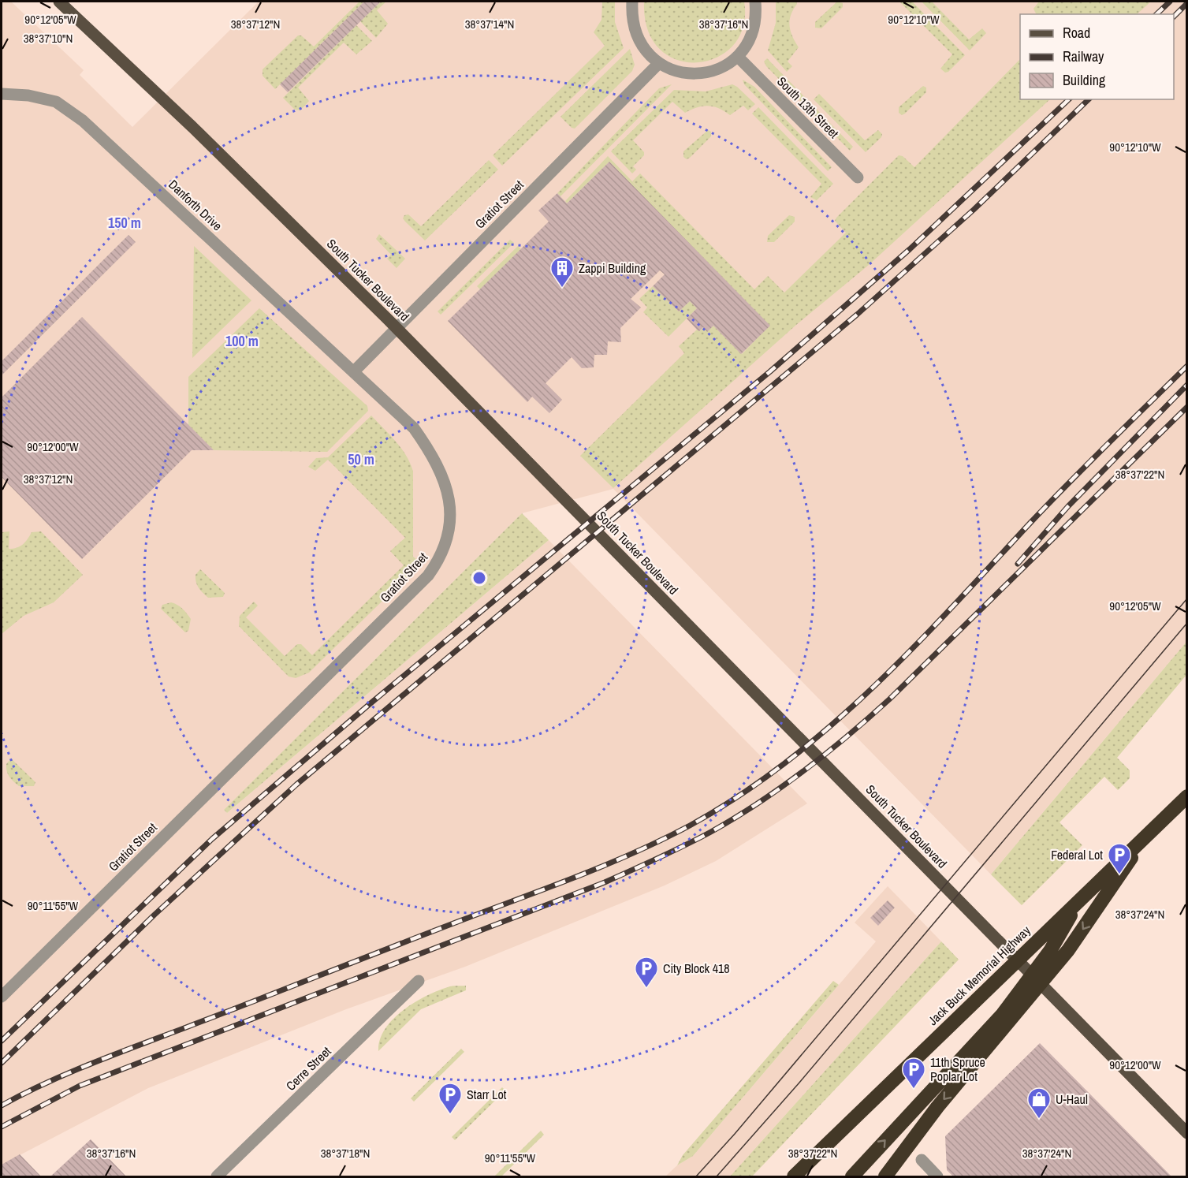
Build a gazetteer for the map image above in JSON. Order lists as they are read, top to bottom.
{
  "streets": {
    "highway": ["Jack Buck Memorial Highway"],
    "main road": ["South Tucker Boulevard"],
    "street": [
      "South 13th Street",
      "Gratiot Street",
      "Danforth Drive",
      "Cerre Street"
    ]
  },
  "crossings": [
    ["Gratiot Street", "Danforth Drive"]
  ],
  "places": {
    "building": ["Zappi Building"],
    "parking": [
      "Federal Lot",
      "City Block 418",
      "11th Spruce Poplar Lot",
      "Starr Lot"
    ],
    "shop": ["U-Haul"]
  },
  "legend": ["Road", "Railway", "Building"],
  "coordinates": [
    "90°12'05\"W",
    "90°12'10\"W",
    "38°37'12\"N",
    "38°37'14\"N",
    "38°37'16\"N",
    "38°37'10\"N",
    "90°12'00\"W",
    "38°37'22\"N",
    "90°11'55\"W",
    "38°37'24\"N",
    "38°37'18\"N"
  ],
  "rings": ["150 m", "100 m", "50 m"]
}
